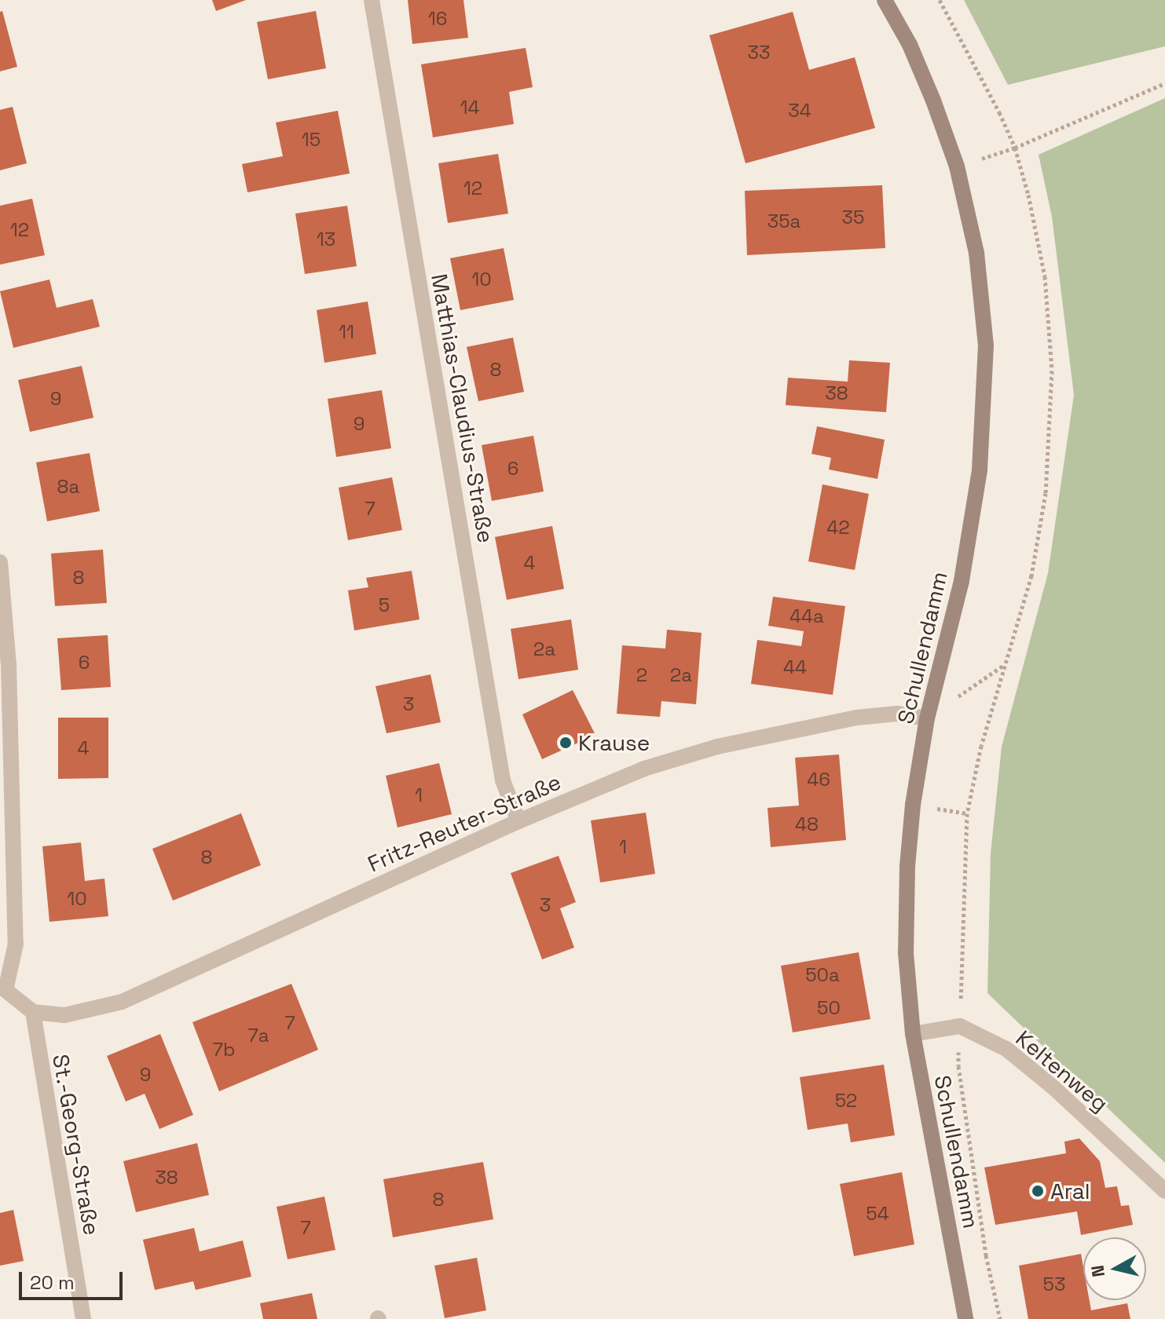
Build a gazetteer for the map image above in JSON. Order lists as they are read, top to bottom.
{
  "streets": {
    "main road": ["Schullendamm"],
    "street": [
      "Matthias-Claudius-Straße",
      "Fritz-Reuter-Straße",
      "Keltenweg",
      "St.-Georg-Straße"
    ]
  },
  "crossings": [
    ["Matthias-Claudius-Straße", "Fritz-Reuter-Straße"],
    ["Schullendamm", "Fritz-Reuter-Straße"],
    ["Fritz-Reuter-Straße", "St.-Georg-Straße"]
  ],
  "places": ["Krause", "Aral"],
  "house_numbers": [
    "16",
    "33",
    "14",
    "34",
    "15",
    "12",
    "35",
    "35a",
    "12",
    "13",
    "10",
    "11",
    "8",
    "38",
    "9",
    "9",
    "6",
    "8a",
    "7",
    "42",
    "4",
    "8",
    "5",
    "44a",
    "2a",
    "6",
    "44",
    "2",
    "2a",
    "3",
    "4",
    "46",
    "1",
    "48",
    "1",
    "8",
    "10",
    "3",
    "50a",
    "50",
    "7",
    "7a",
    "7b",
    "9",
    "52",
    "38",
    "8",
    "54",
    "7",
    "53"
  ],
  "scale_bar": "20 m",
  "north": "left"
}
